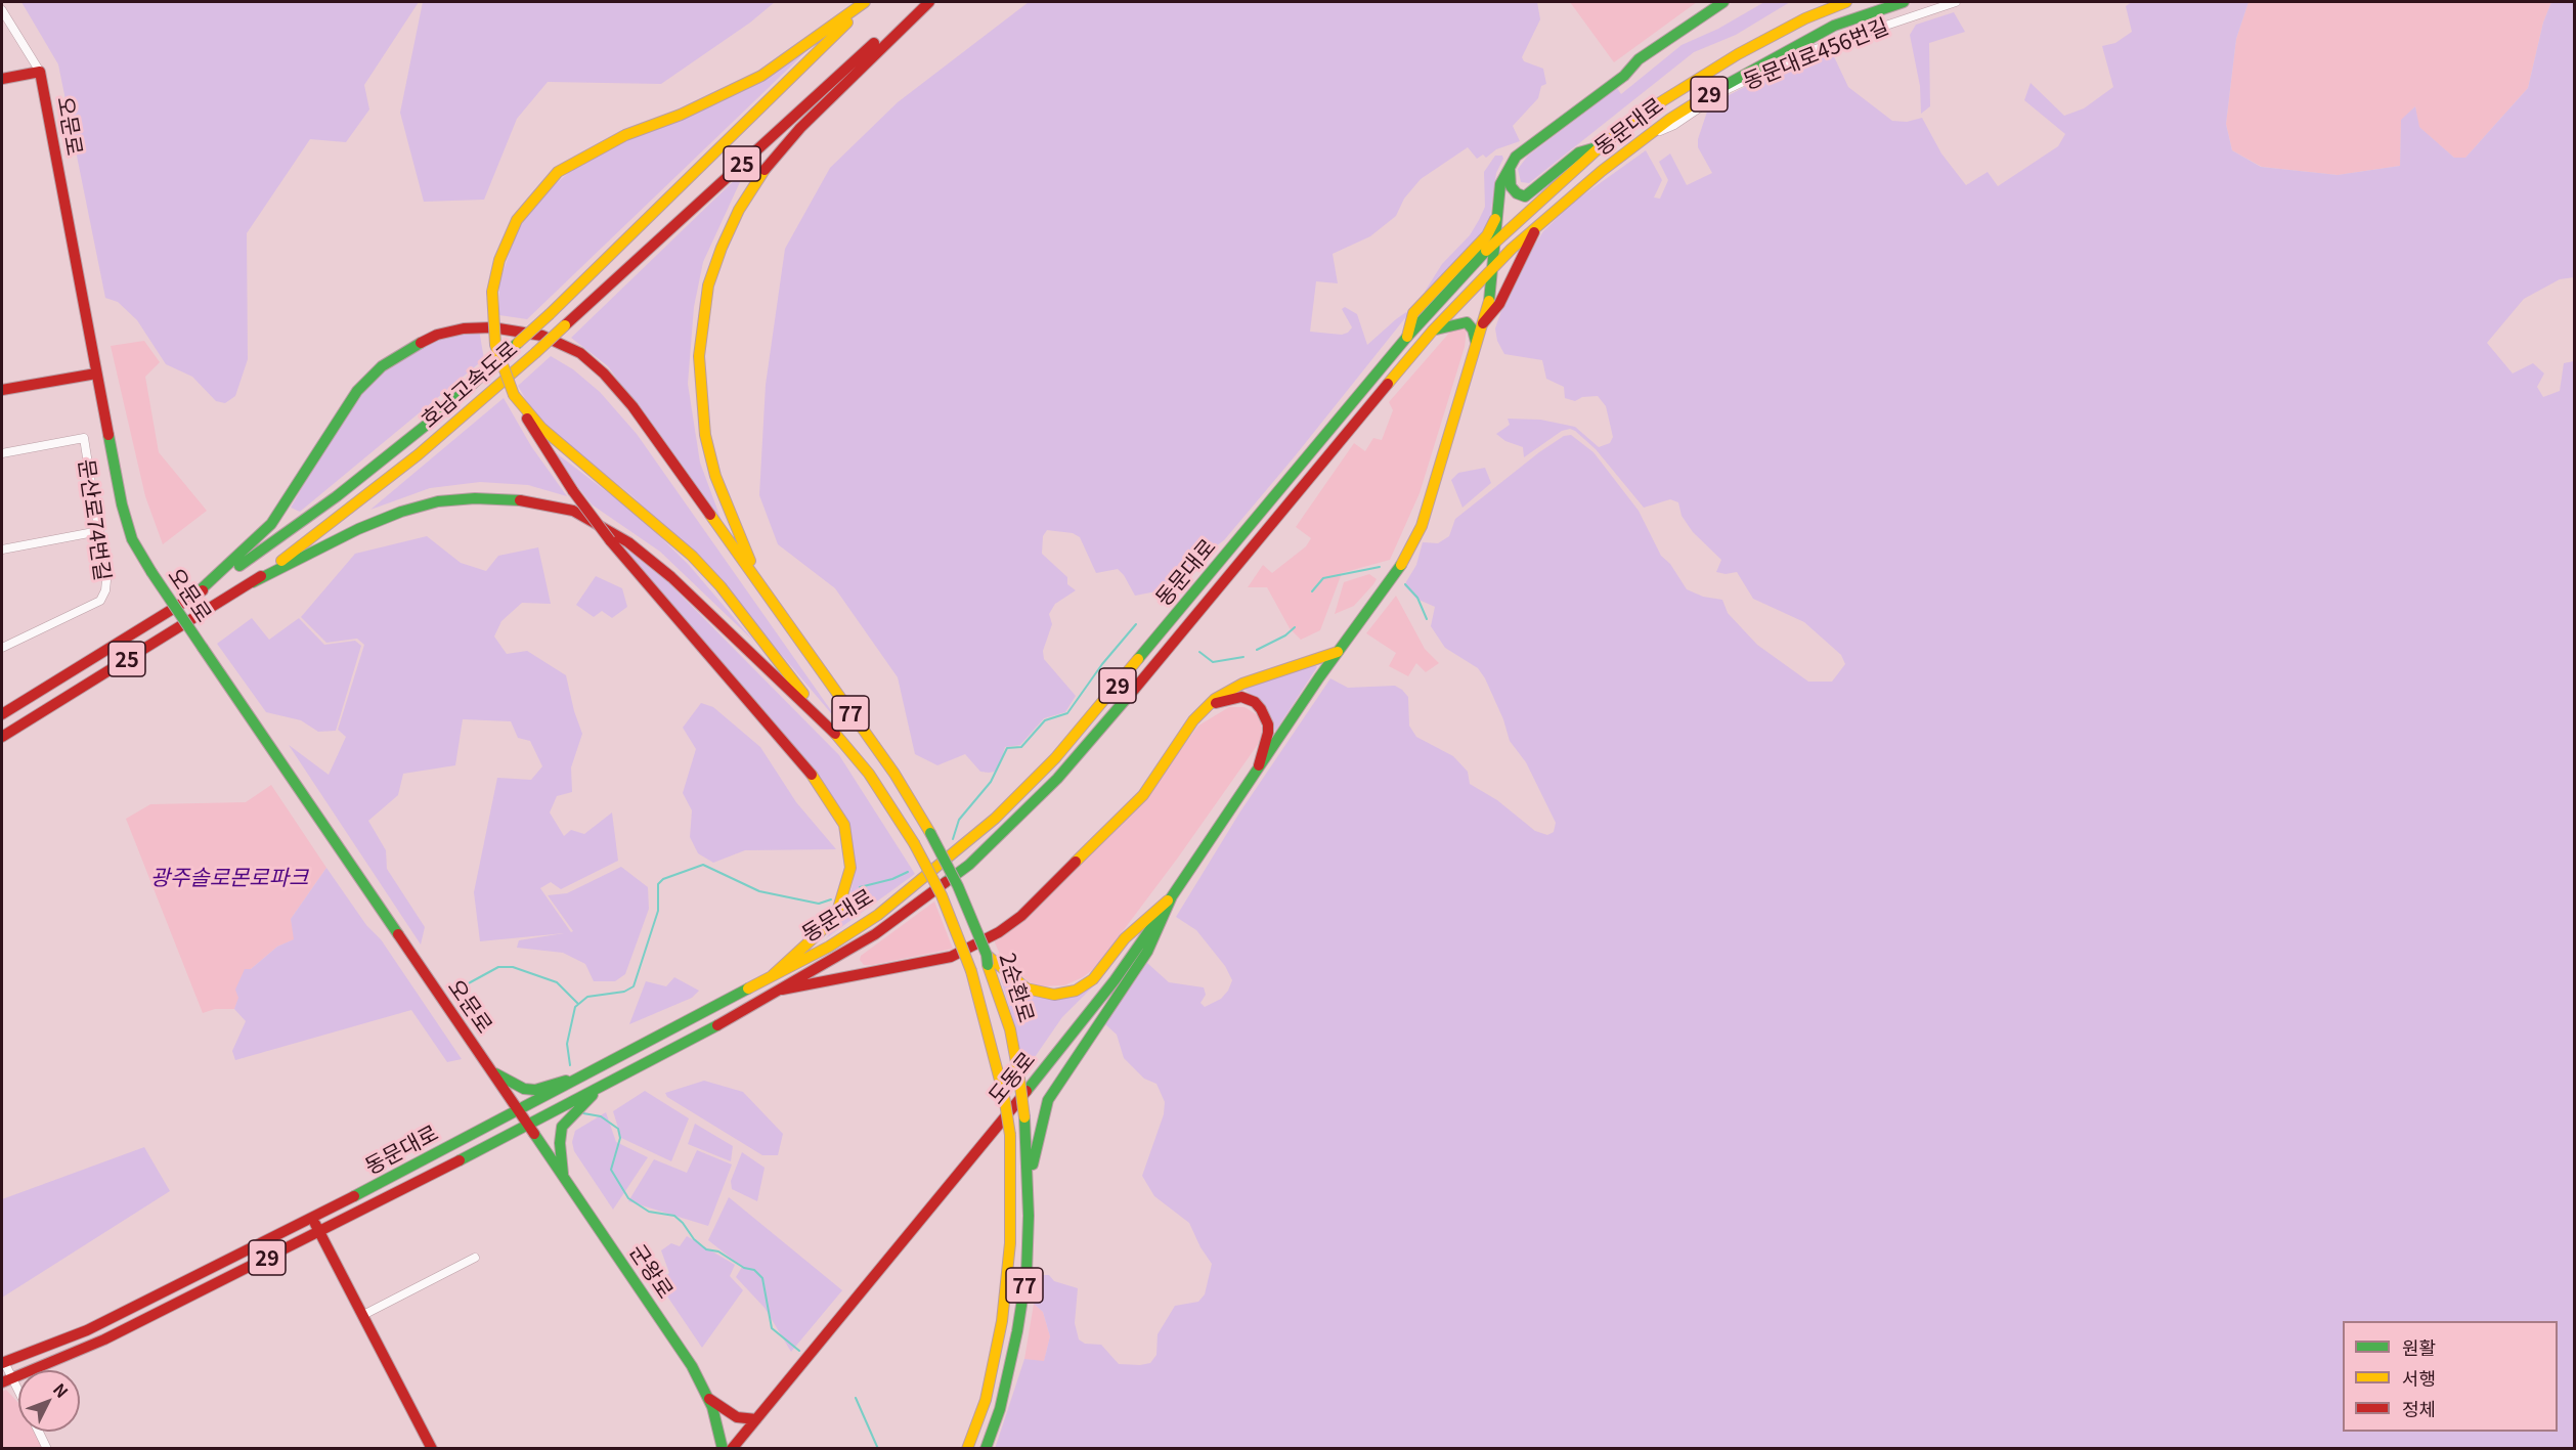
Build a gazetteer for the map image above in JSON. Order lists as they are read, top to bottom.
{
  "streets": {
    "main road": [
      "29",
      "오문로",
      "동문대로",
      "25",
      "호남고속도로",
      "77",
      "2순환로",
      "도동로",
      "군왕로"
    ],
    "street": ["동문대로456번길", "문산로74번길"]
  },
  "crossings": [
    ["동문대로456번길", "동문대로"],
    ["오문로", "동문대로"],
    ["오문로", "군왕로"],
    ["동문대로", "도동로"],
    ["동문대로", "군왕로"]
  ],
  "parks": ["광주솔로몬로파크"],
  "legend": ["원활", "서행", "정체"],
  "north": "top right"
}
